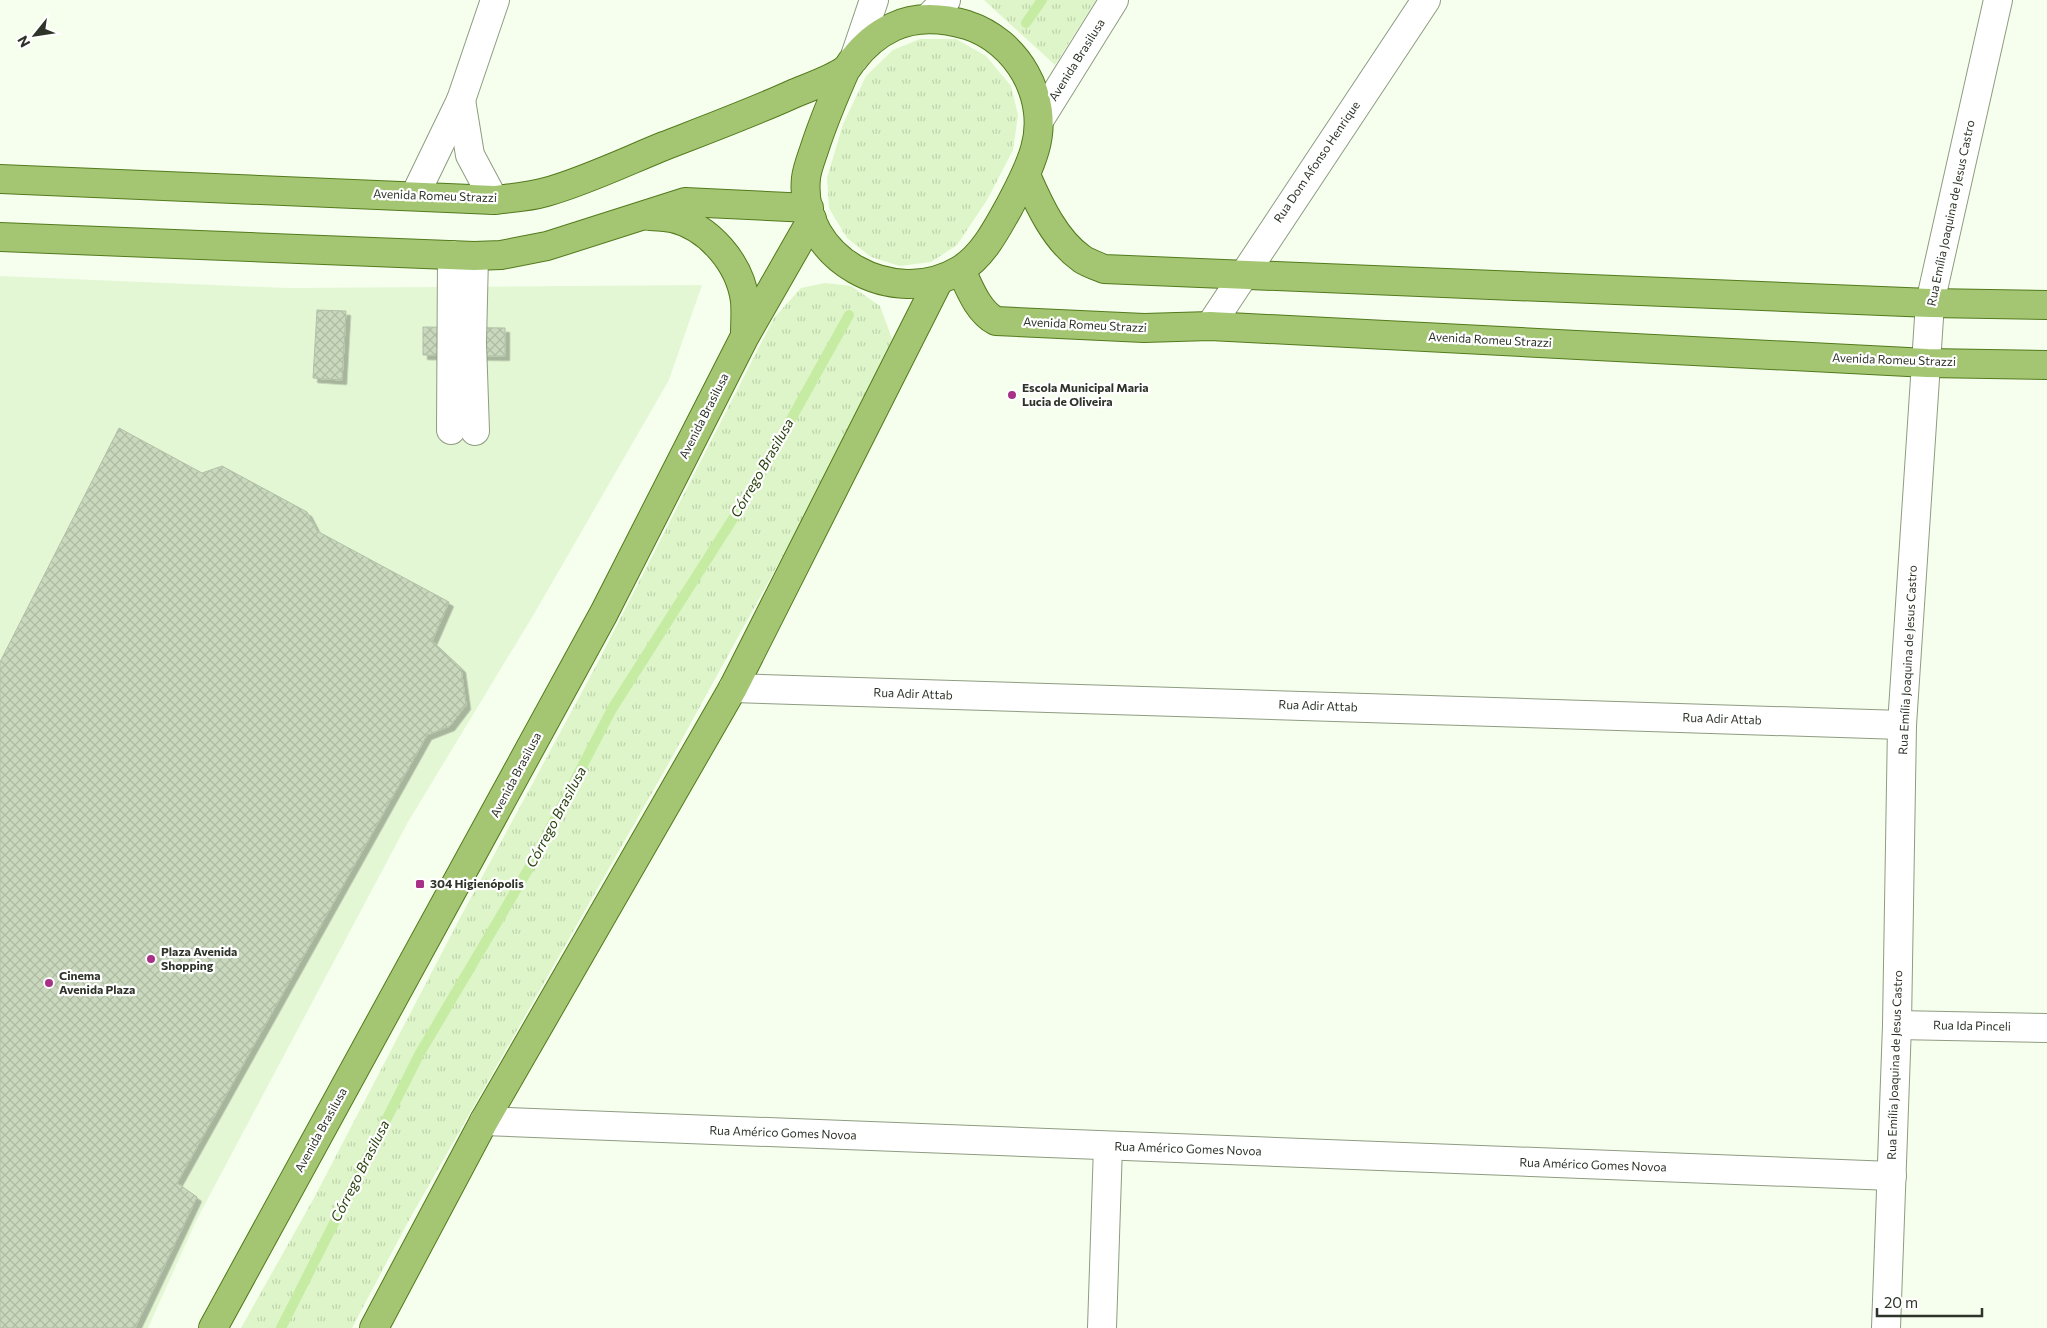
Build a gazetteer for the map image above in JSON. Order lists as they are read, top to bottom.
{
  "streets": {
    "main road": ["Avenida Brasilusa", "Avenida Romeu Strazzi"],
    "street": [
      "Rua Dom Afonso Henrique",
      "Rua Emília Joaquina de Jesus Castro",
      "Rua Adir Attab",
      "Rua Ida Pinceli",
      "Rua Américo Gomes Novoa"
    ]
  },
  "crossings": [
    ["Rua Dom Afonso Henrique", "Avenida Romeu Strazzi"],
    ["Avenida Romeu Strazzi", "Rua Emília Joaquina de Jesus Castro"],
    ["Rua Emília Joaquina de Jesus Castro", "Rua Adir Attab"],
    ["Rua Emília Joaquina de Jesus Castro", "Rua Ida Pinceli"],
    ["Rua Emília Joaquina de Jesus Castro", "Rua Américo Gomes Novoa"]
  ],
  "water": ["Córrego Brasilusa"],
  "places": {
    "other": ["Escola Municipal Maria Lucia de Oliveira", "Plaza Avenida Shopping", "Cinema Avenida Plaza"],
    "transit": ["304 Higienópolis"]
  },
  "scale_bar": "20 m",
  "north": "bottom left"
}
